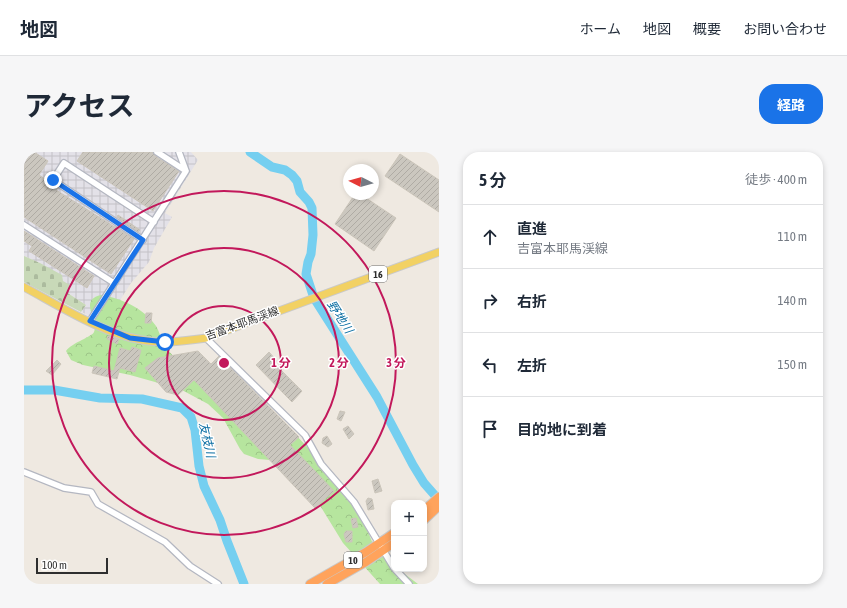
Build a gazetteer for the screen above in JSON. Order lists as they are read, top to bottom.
{
  "streets": {
    "highway": ["10"],
    "main road": ["16", "吉富本耶馬渓線"]
  },
  "water": ["野地川", "友枝川"],
  "scale_bar": "100 m",
  "north": "left",
  "page": {
    "header": "地図",
    "nav": [
      "ホーム",
      "地図",
      "概要",
      "お問い合わせ"
    ],
    "title": "アクセス",
    "buttons": "経路",
    "heading": ["5 分", "徒歩 · 400 m"],
    "list": [
      ["直進", "吉富本耶馬渓線", "110 m"],
      ["右折", "140 m"],
      ["左折", "150 m"],
      "目的地に到着"
    ],
    "map_buttons": ["+", "−"],
    "scale": "100 m"
  },
  "rings": ["1 分", "2 分", "3 分"]
}
